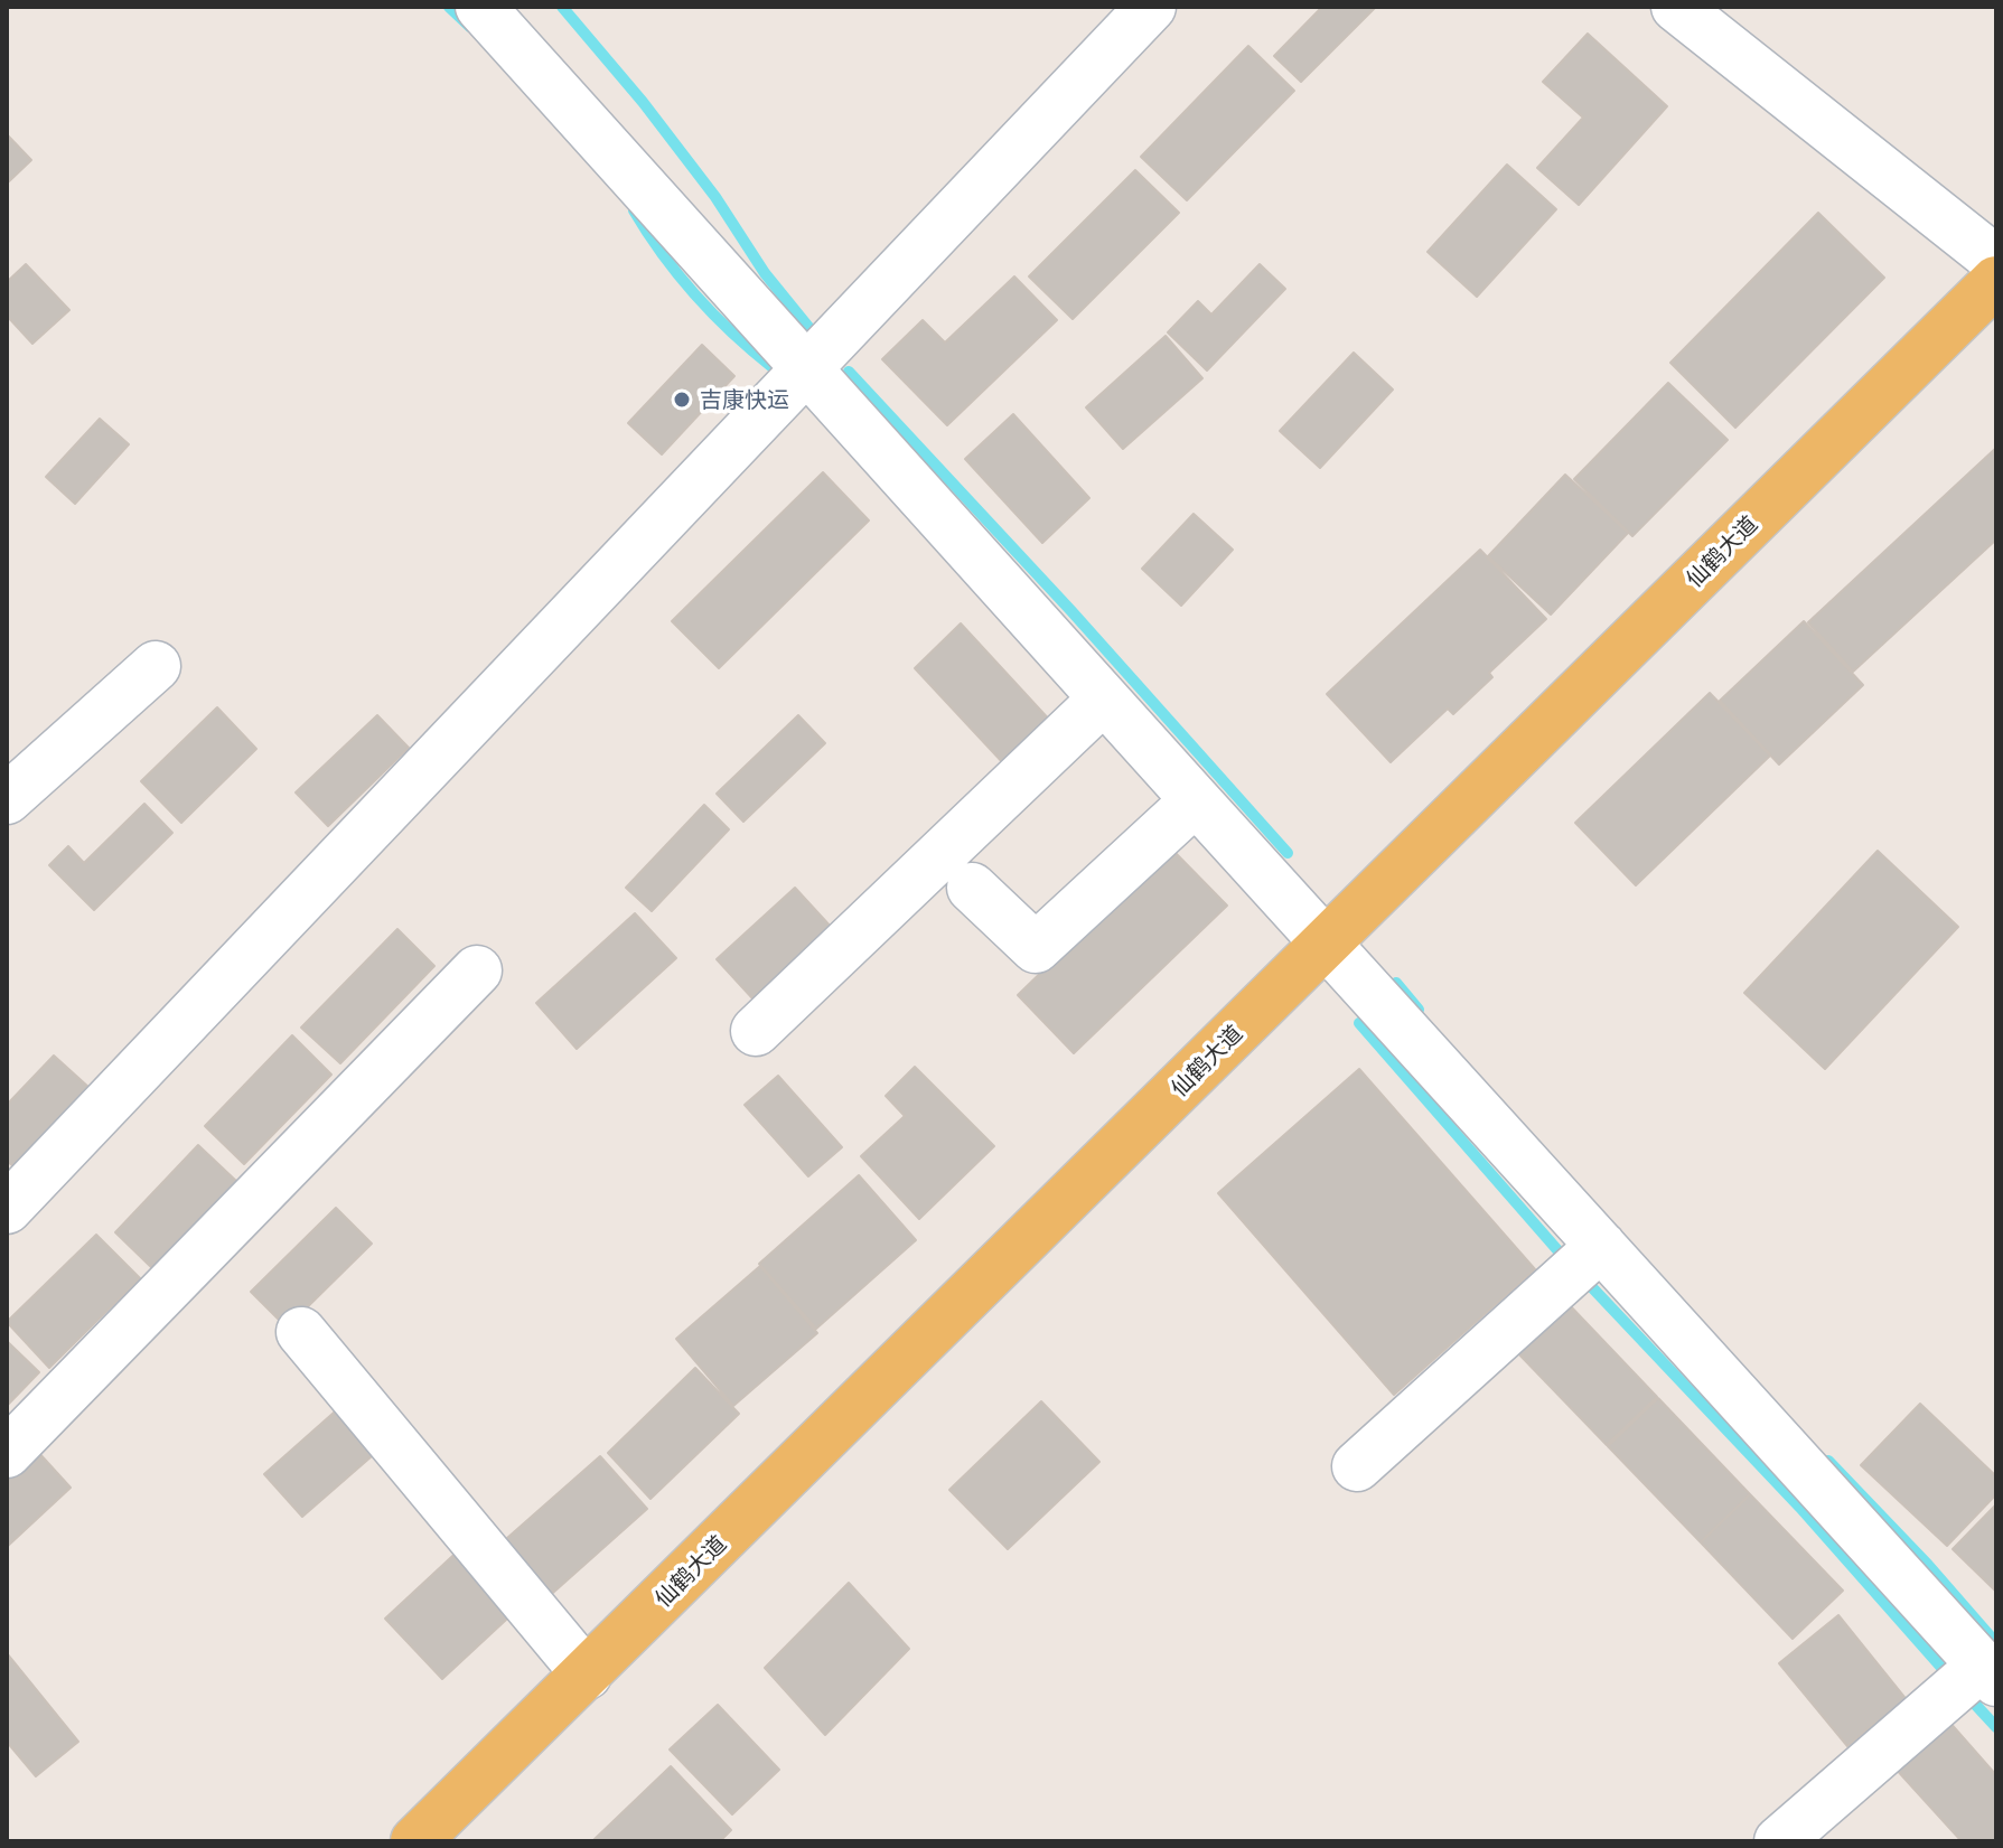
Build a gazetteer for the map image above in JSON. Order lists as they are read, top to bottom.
{
  "streets": {
    "main road": ["仙鹤大道"]
  },
  "places": ["吉康快运"]
}
